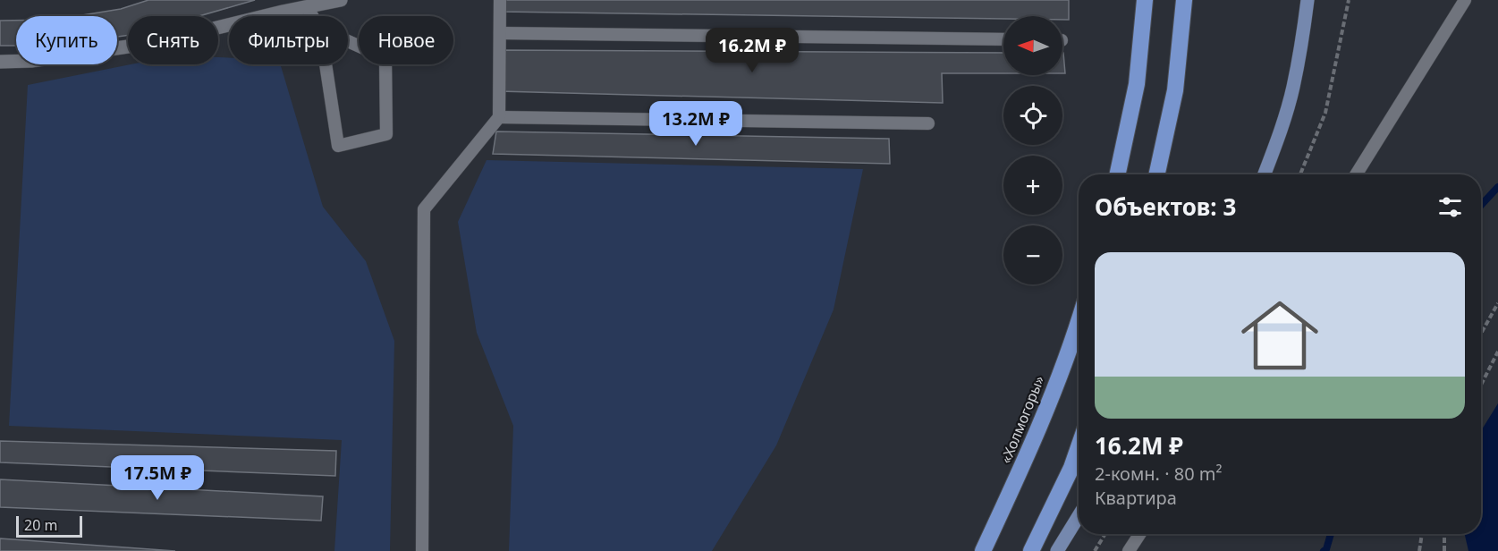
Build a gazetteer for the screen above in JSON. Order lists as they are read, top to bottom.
{
  "streets": {
    "highway": ["«Холмогоры»"]
  },
  "scale_bar": "20 m",
  "north": "left",
  "page": {
    "map_buttons": ["+", "−"],
    "chip": [
      "Купить",
      "Снять",
      "Фильтры",
      "Новое"
    ],
    "price": ["16.2M ₽", "13.2M ₽", "17.5M ₽"],
    "heading": "Объектов: 3",
    "list": [
      {
        "name": "16.2M ₽",
        "note": "2-комн. · 80 m² · Квартира"
      }
    ],
    "scale": "20 m"
  }
}
